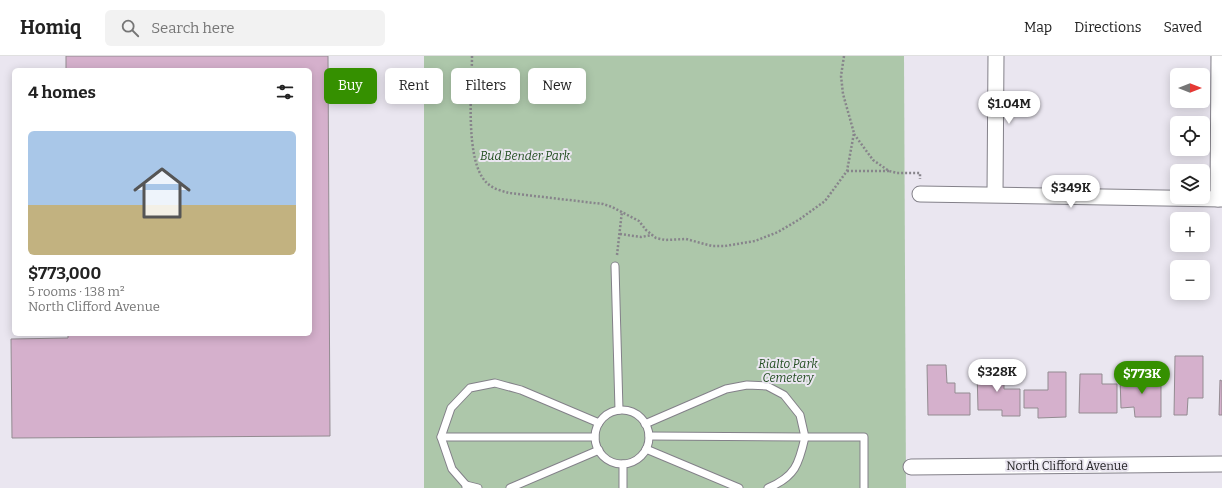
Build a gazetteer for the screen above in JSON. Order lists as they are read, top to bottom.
{
  "streets": {
    "street": ["North Clifford Avenue"]
  },
  "parks": ["Bud Bender Park", "Rialto Park Cemetery"],
  "north": "right",
  "page": {
    "header": "Homiq",
    "search": "Search here",
    "nav": ["Map", "Directions", "Saved"],
    "map_buttons": ["+", "−"],
    "chip": [
      "Buy",
      "Rent",
      "Filters",
      "New"
    ],
    "heading": "4 homes",
    "price": [
      "$1.04M",
      "$349K",
      "$328K",
      "$773K"
    ],
    "list": [
      {
        "name": "$773,000",
        "note": "5 rooms · 138 m² · North Clifford Avenue"
      }
    ]
  }
}
